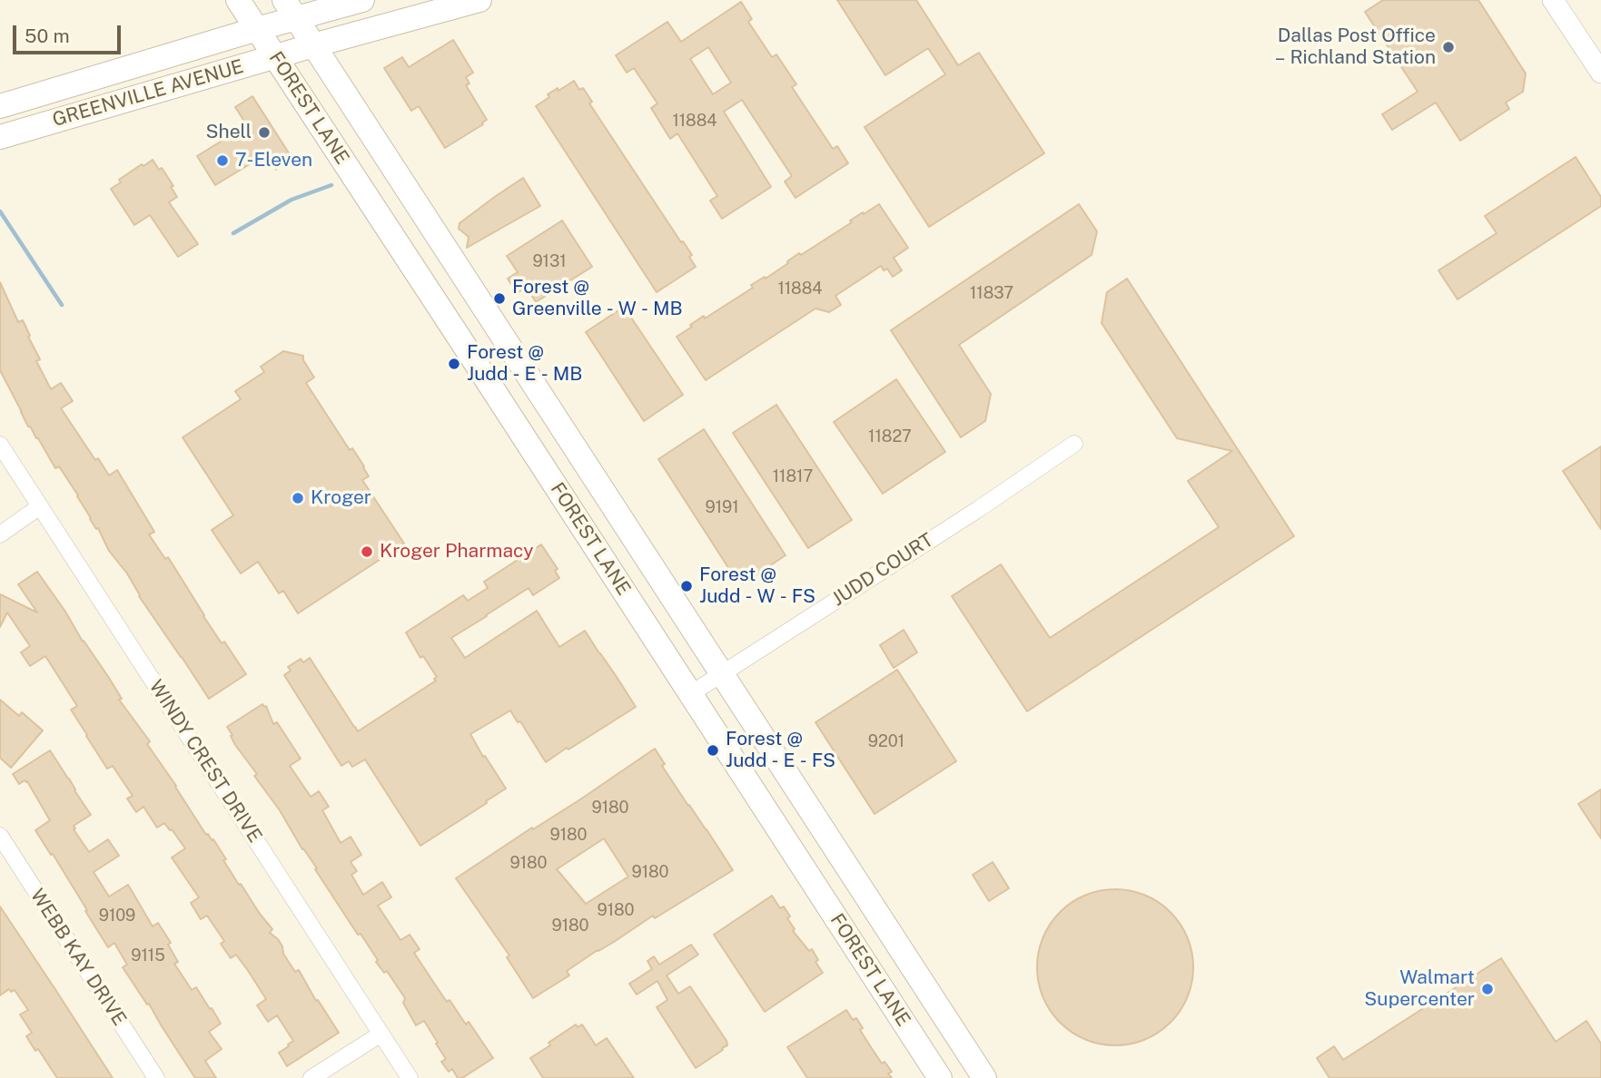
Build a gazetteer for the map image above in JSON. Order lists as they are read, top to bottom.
{
  "streets": {
    "main road": ["GREENVILLE AVENUE", "FOREST LANE"],
    "street": ["JUDD COURT", "WINDY CREST DRIVE", "WEBB KAY DRIVE"]
  },
  "crossings": [
    ["GREENVILLE AVENUE", "FOREST LANE"],
    ["FOREST LANE", "JUDD COURT"]
  ],
  "places": [
    "Dallas Post Office – Richland Station",
    "Shell",
    "7-Eleven",
    "Forest @ Greenville - W - MB",
    "Forest @ Judd - E - MB",
    "Kroger",
    "Kroger Pharmacy",
    "Forest @ Judd - W - FS",
    "Forest @ Judd - E - FS",
    "Walmart Supercenter"
  ],
  "house_numbers": [
    "11884",
    "9131",
    "11884",
    "11837",
    "11827",
    "11817",
    "9191",
    "9201",
    "9180",
    "9180",
    "9180",
    "9180",
    "9180",
    "9109",
    "9180",
    "9115"
  ],
  "scale_bar": "50 m"
}
